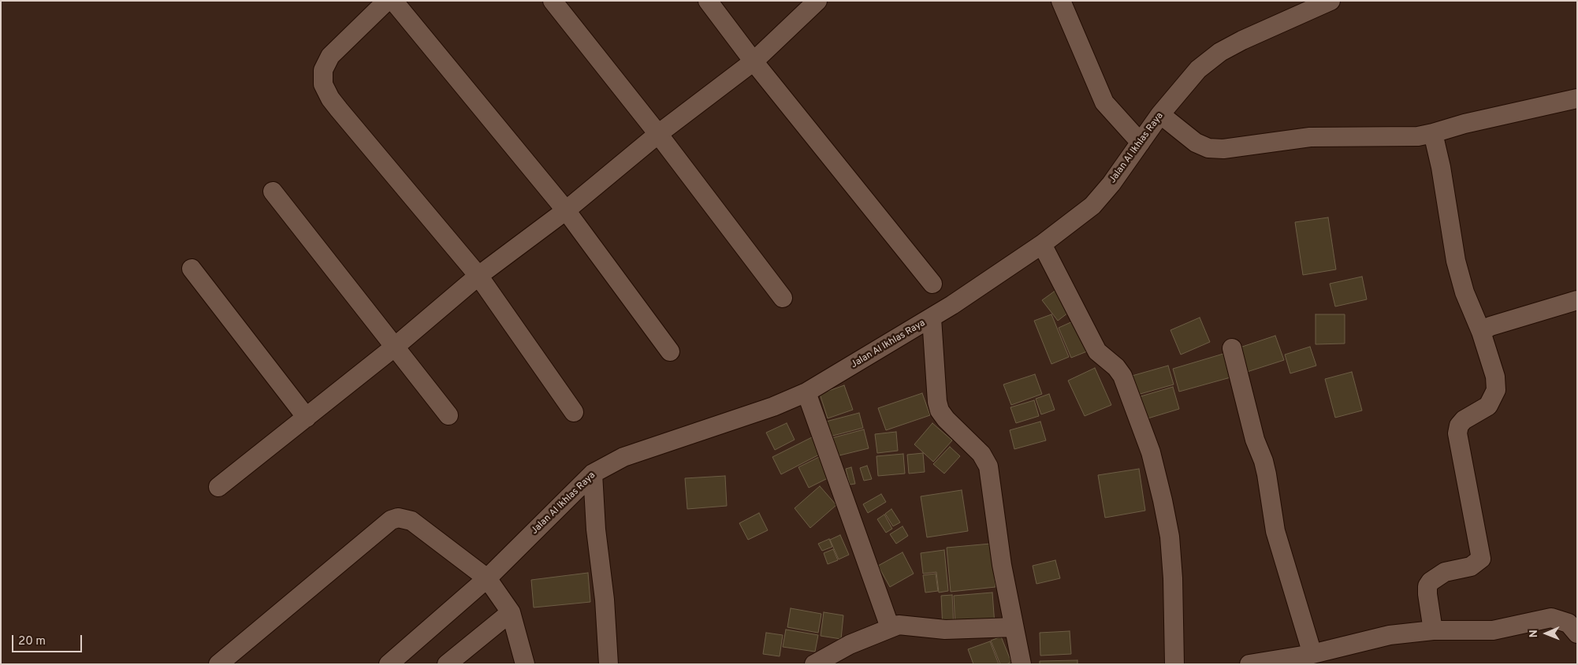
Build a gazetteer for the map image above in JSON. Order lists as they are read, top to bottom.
{
  "streets": {
    "street": ["Jalan Al Ikhlas Raya"]
  },
  "scale_bar": "20 m",
  "north": "left"
}
